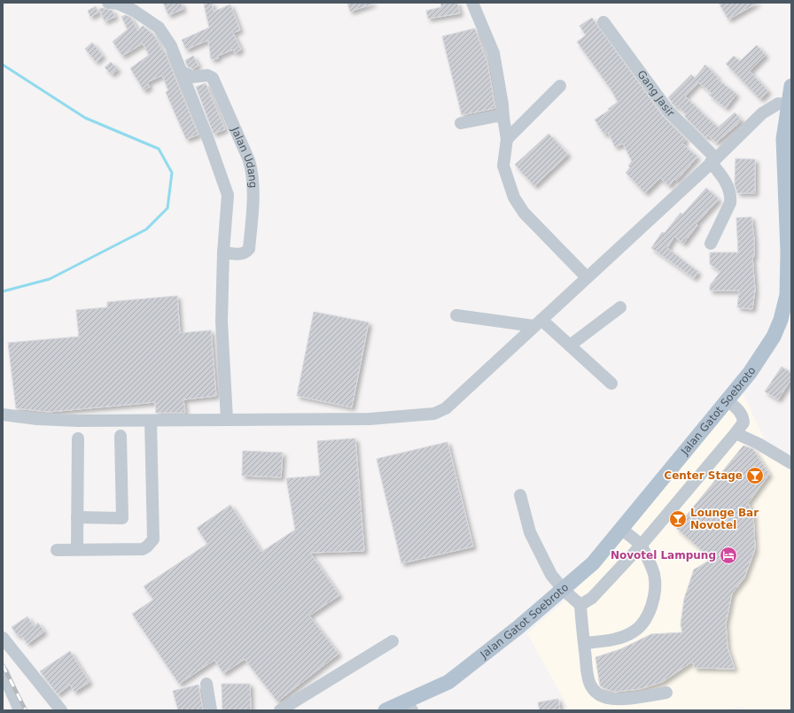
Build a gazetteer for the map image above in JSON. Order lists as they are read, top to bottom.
{
  "streets": {
    "main road": ["Jalan Gatot Soebroto"],
    "street": ["Gang Jasir", "Jalan Udang"]
  },
  "places": {
    "bar": ["Center Stage", "Lounge Bar Novotel"],
    "hotel": ["Novotel Lampung"]
  }
}
